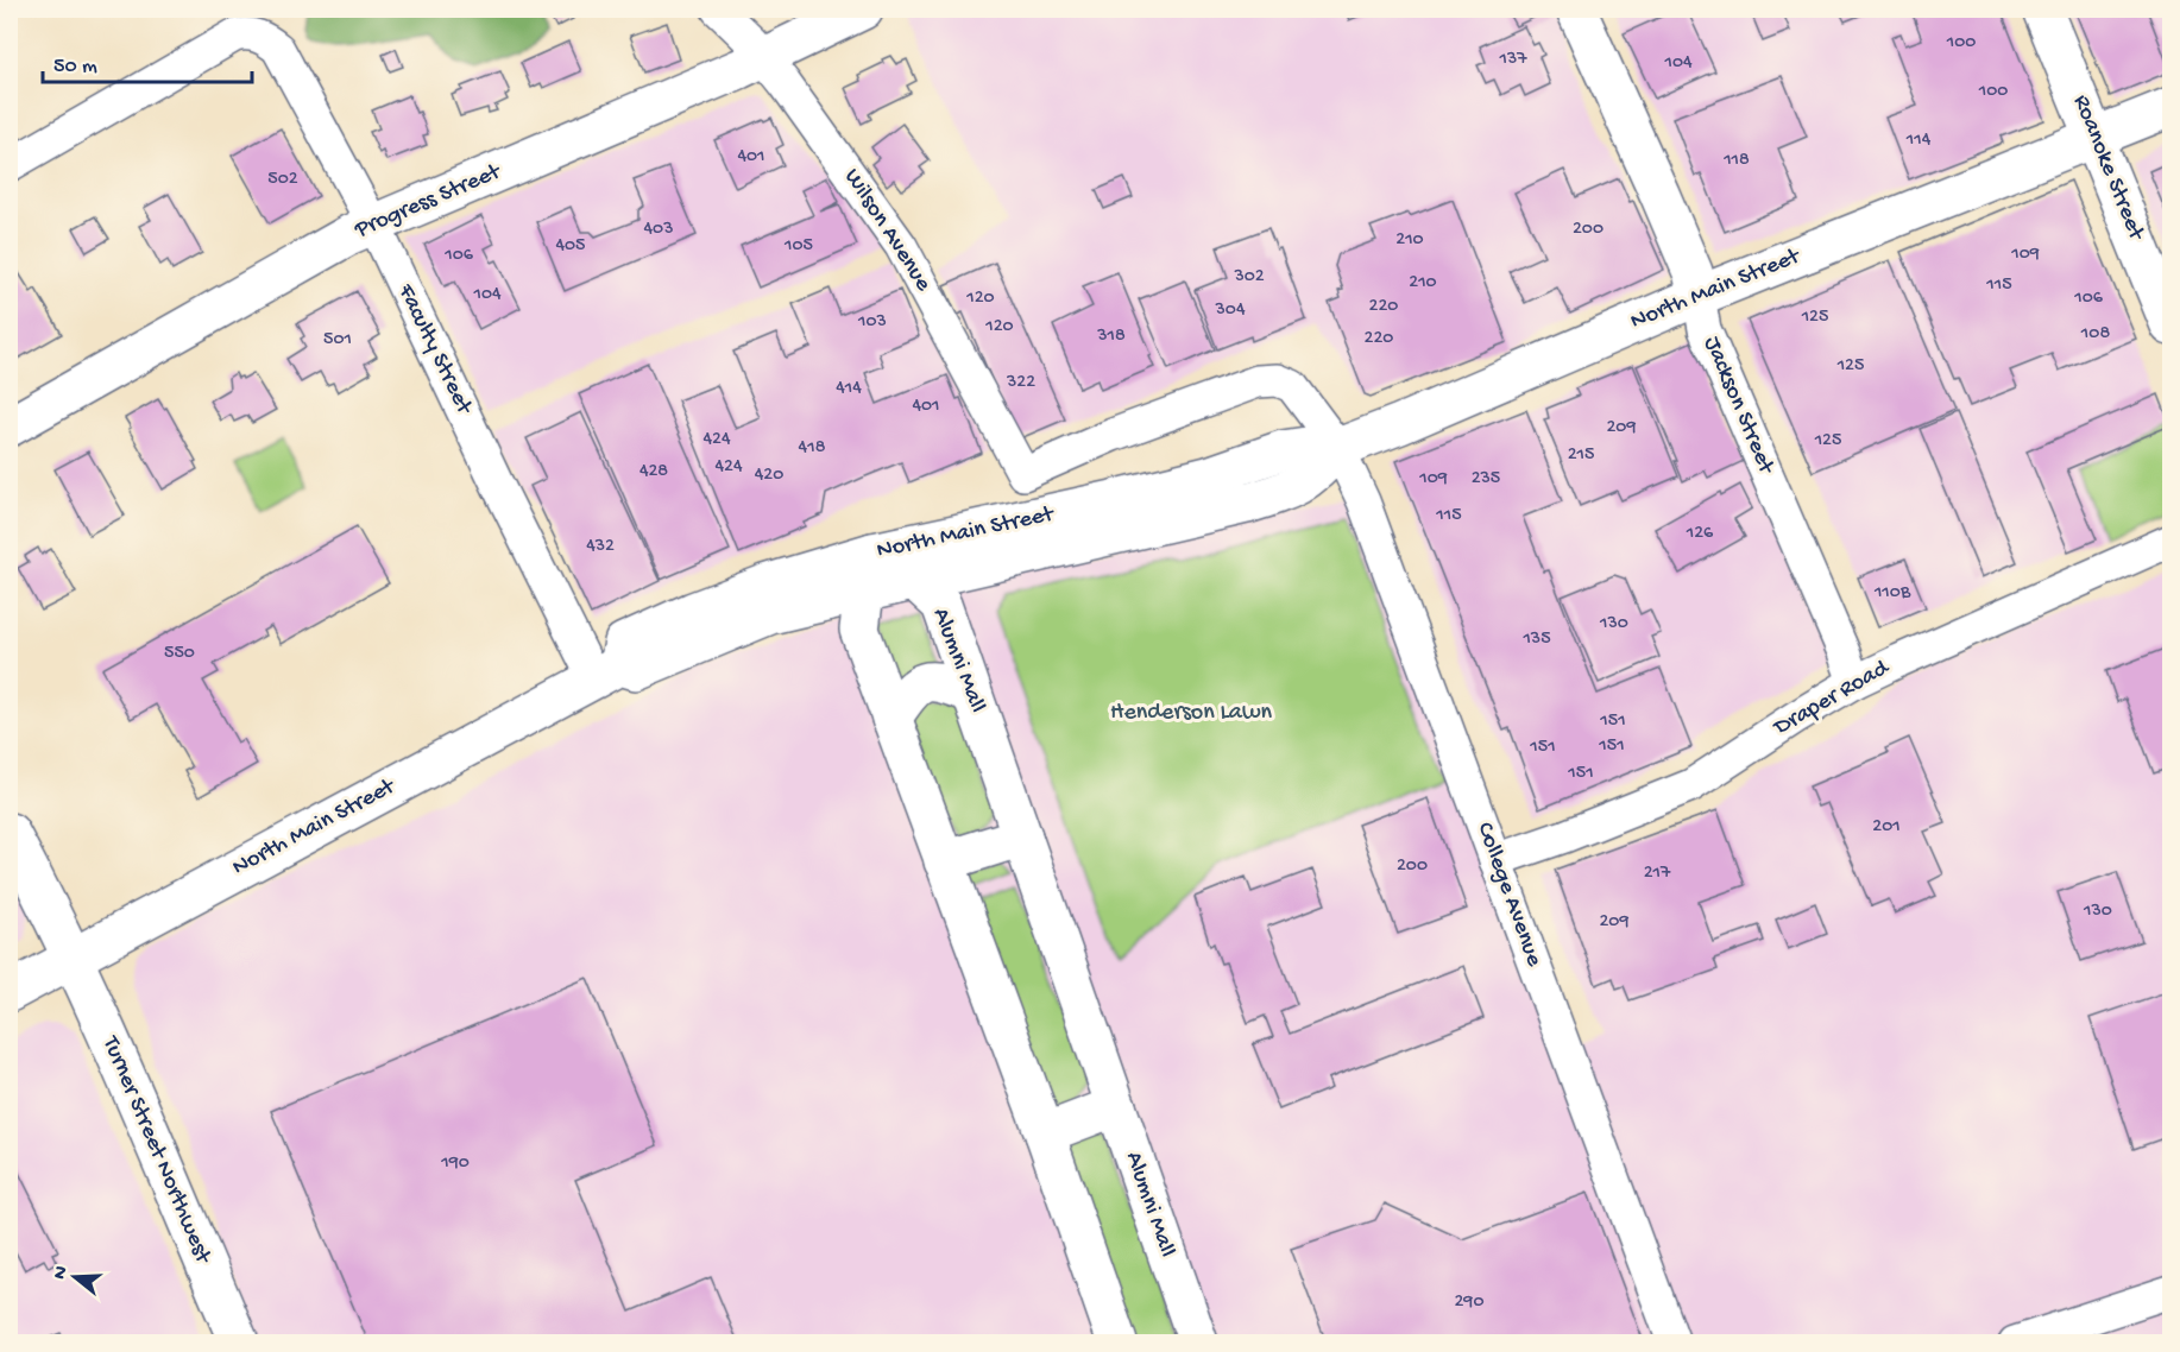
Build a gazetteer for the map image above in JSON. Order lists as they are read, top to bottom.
{
  "streets": {
    "street": [
      "Roanoke Street",
      "Progress Street",
      "Wilson Avenue",
      "North Main Street",
      "Faculty Street",
      "Jackson Street",
      "Alumni Mall",
      "Draper Road",
      "College Avenue",
      "Turner Street Northwest"
    ]
  },
  "crossings": [
    ["Roanoke Street", "North Main Street"],
    ["Progress Street", "Wilson Avenue"],
    ["Progress Street", "Faculty Street"],
    ["Wilson Avenue", "College Avenue"],
    ["North Main Street", "Faculty Street"],
    ["North Main Street", "Jackson Street"],
    ["North Main Street", "Alumni Mall"],
    ["North Main Street", "College Avenue"],
    ["North Main Street", "Turner Street Northwest"],
    ["Jackson Street", "Draper Road"],
    ["Draper Road", "College Avenue"]
  ],
  "parks": ["Henderson Lawn"],
  "house_numbers": [
    "100",
    "137",
    "104",
    "100",
    "114",
    "401",
    "118",
    "502",
    "403",
    "200",
    "210",
    "405",
    "105",
    "109",
    "106",
    "302",
    "210",
    "115",
    "104",
    "120",
    "106",
    "220",
    "304",
    "125",
    "103",
    "120",
    "108",
    "318",
    "220",
    "501",
    "125",
    "322",
    "414",
    "401",
    "209",
    "424",
    "125",
    "418",
    "215",
    "424",
    "428",
    "420",
    "109",
    "235",
    "115",
    "126",
    "432",
    "110B",
    "130",
    "135",
    "550",
    "151",
    "151",
    "151",
    "151",
    "201",
    "200",
    "217",
    "130",
    "209",
    "190",
    "290"
  ],
  "scale_bar": "50 m",
  "north": "left"
}
